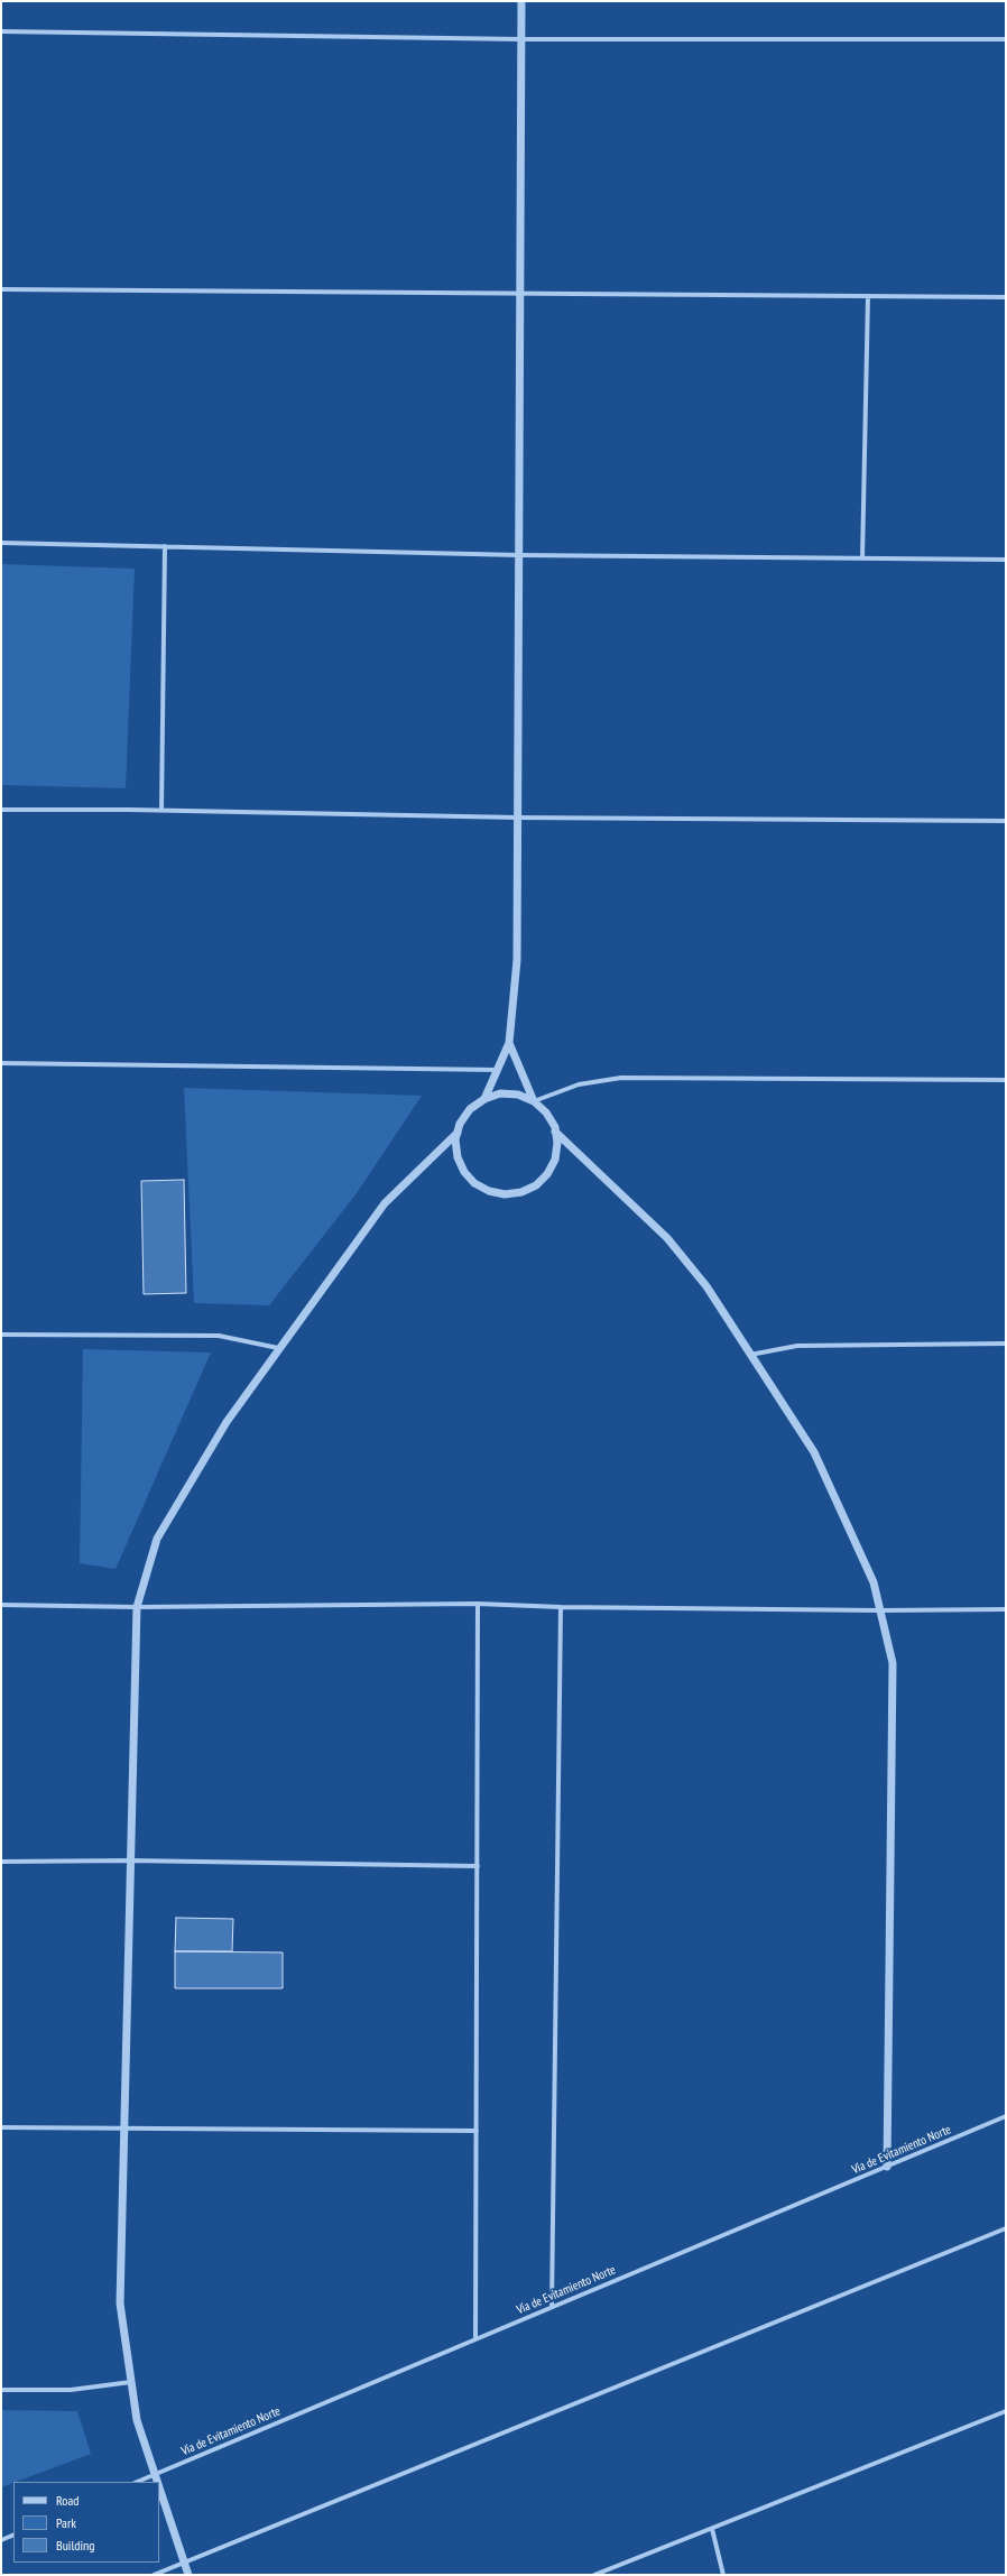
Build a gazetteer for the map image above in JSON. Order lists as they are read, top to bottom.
{
  "streets": {
    "street": ["Vía de Evitamiento Norte"]
  },
  "legend": ["Road", "Park", "Building"]
}
